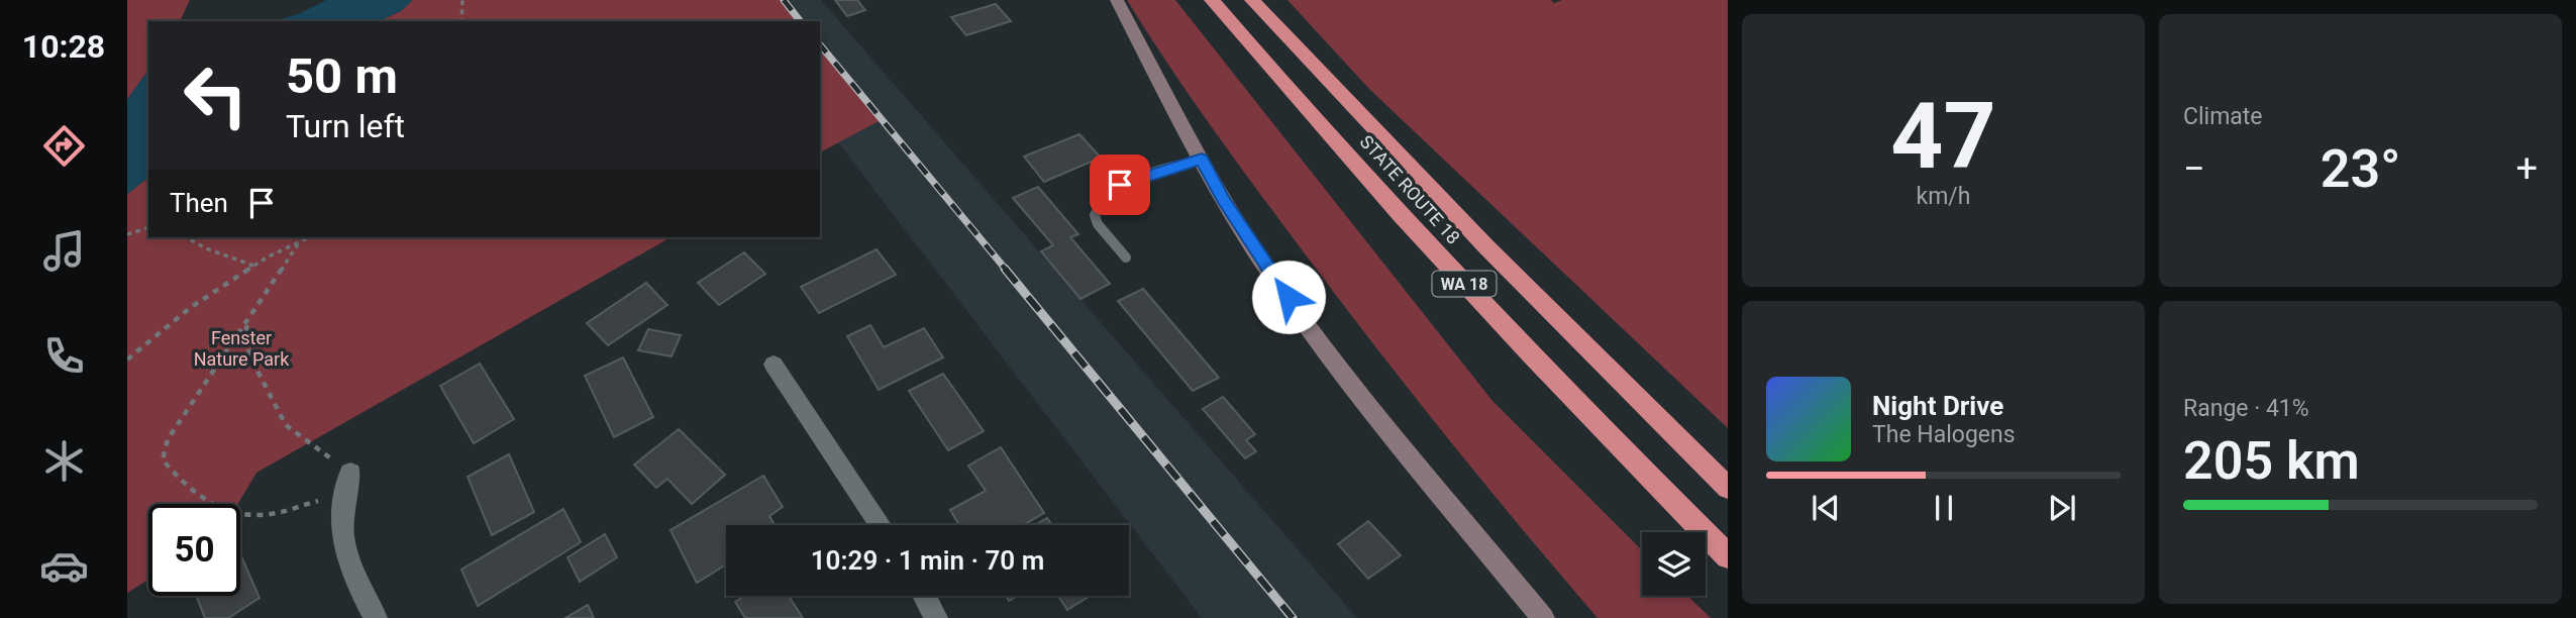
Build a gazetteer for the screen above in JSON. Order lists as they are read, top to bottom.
{
  "streets": {
    "highway": ["STATE ROUTE 18", "WA 18"]
  },
  "parks": ["Fenster Nature Park"],
  "page": {
    "tabs": "10:28",
    "tile": [
      ["47", "km/h"],
      "Climate",
      ["Range · 41%", "205 km"]
    ],
    "turn": ["50 m", "Turn left"],
    "heat": ["−", "23°", "+"],
    "then": "Then",
    "song": ["Night Drive", "The Halogens"],
    "limit": "50",
    "trip": "10:29 · 1 min · 70 m"
  }
}
